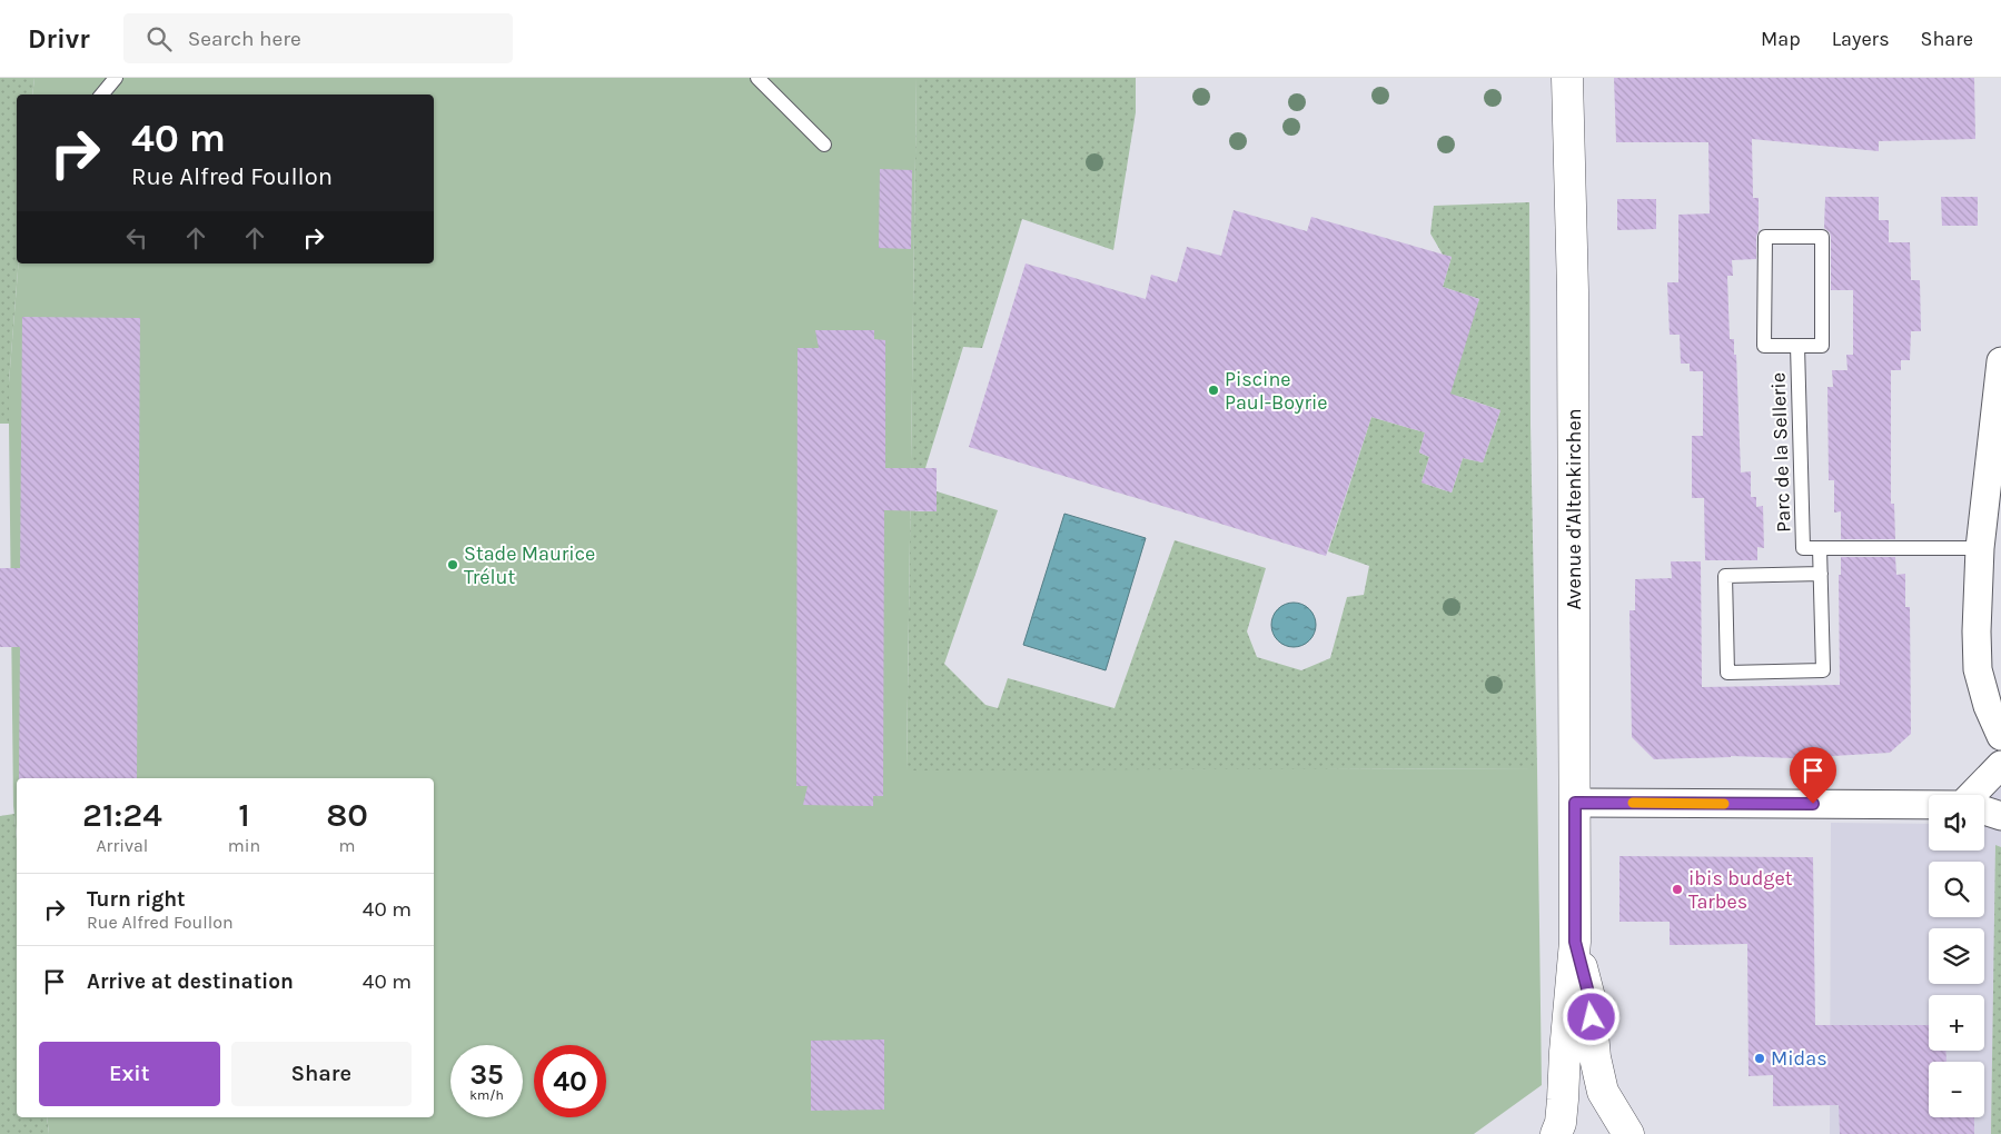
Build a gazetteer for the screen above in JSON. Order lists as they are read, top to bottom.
{
  "streets": {
    "street": ["Avenue d'Altenkirchen"],
    "lane": ["Parc de la Sellerie"]
  },
  "places": [
    "Piscine Paul-Boyrie",
    "Stade Maurice Trélut",
    "ibis budget Tarbes",
    "Midas"
  ],
  "page": {
    "header": "Drivr",
    "search": "Search here",
    "nav": ["Map", "Layers", "Share"],
    "turn": ["40 m", "Rue Alfred Foullon"],
    "eta": [
      "21:24",
      "Arrival",
      "1",
      "min",
      "80",
      "m"
    ],
    "map_buttons": ["+", "−"],
    "list": [
      {
        "name": "Turn right",
        "note": "Rue Alfred Foullon",
        "value": "40 m"
      },
      {
        "name": "Arrive at destination",
        "value": "40 m"
      }
    ],
    "buttons": ["Exit", "Share"],
    "speed": "35 km/h",
    "limit": "40"
  }
}
